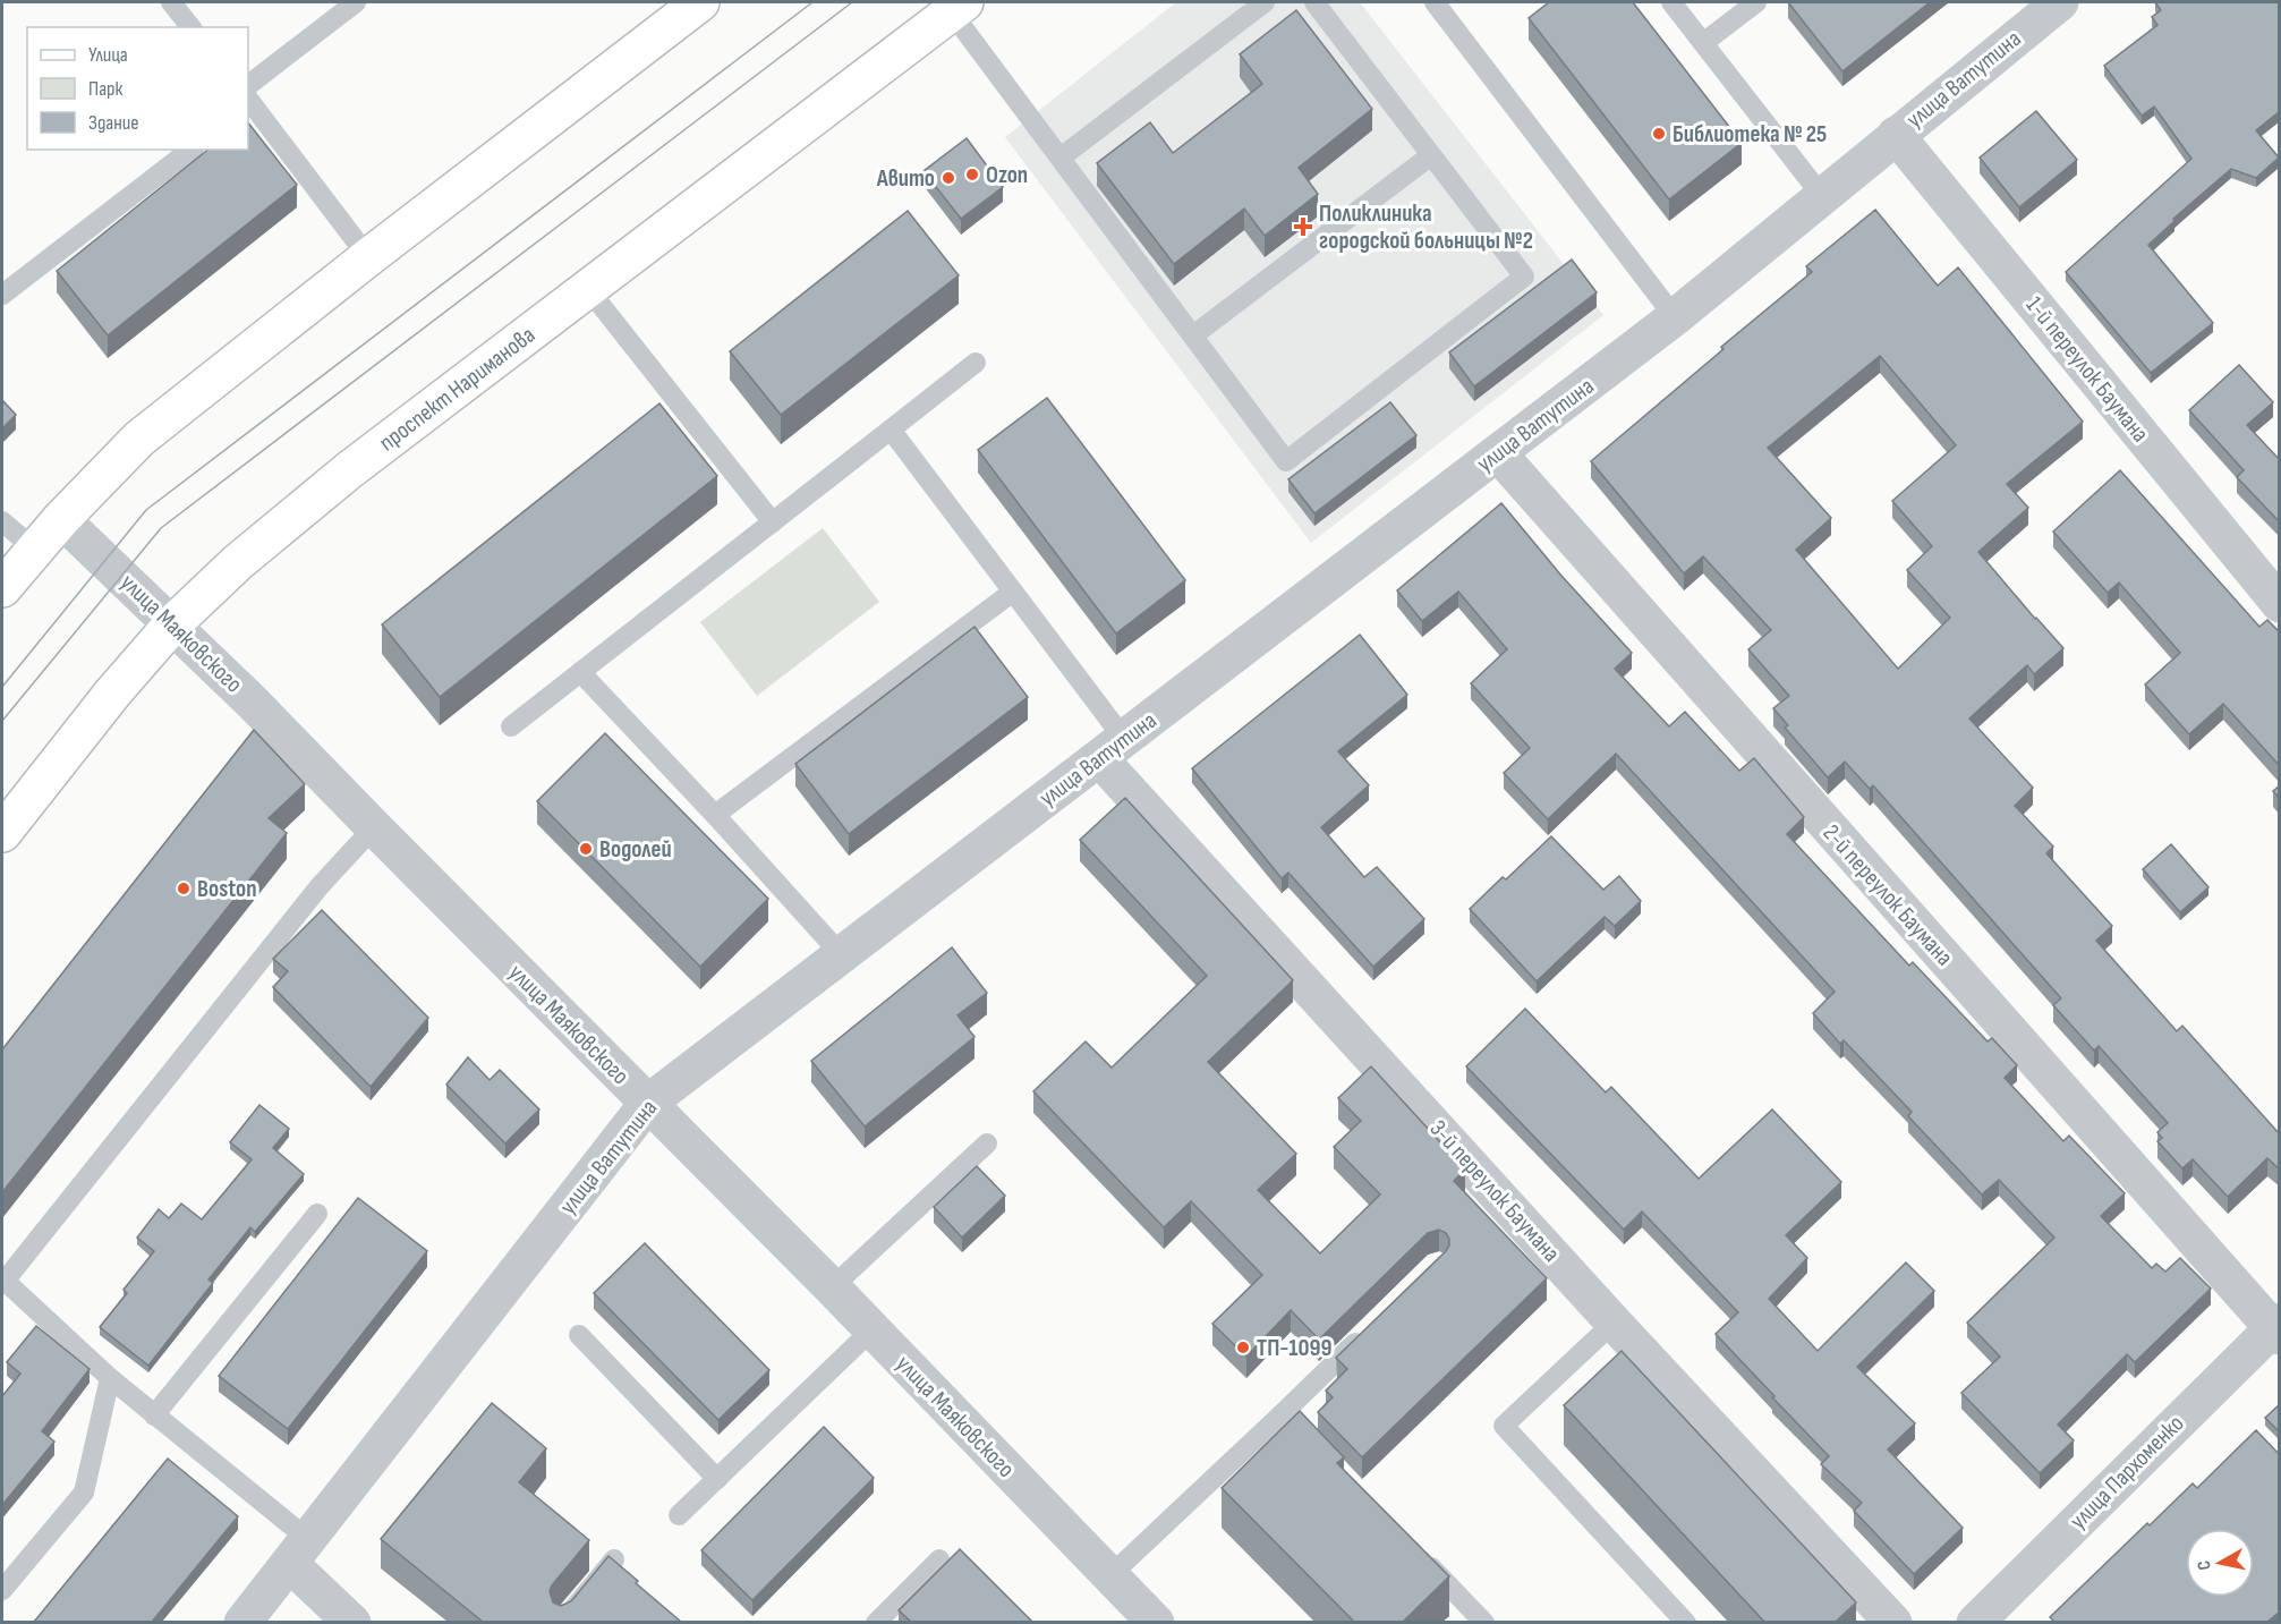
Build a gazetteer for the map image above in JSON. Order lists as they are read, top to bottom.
{
  "streets": {
    "main road": ["проспект Нариманова"],
    "street": [
      "улица Ватутина",
      "1-й переулок Баумана",
      "улица Маяковского",
      "2-й переулок Баумана",
      "3-й переулок Баумана",
      "улица Пархоменко"
    ]
  },
  "crossings": [
    ["улица Ватутина", "1-й переулок Баумана"],
    ["улица Ватутина", "улица Маяковского"],
    ["улица Ватутина", "2-й переулок Баумана"],
    ["улица Ватутина", "3-й переулок Баумана"],
    ["проспект Нариманова", "улица Маяковского"],
    ["2-й переулок Баумана", "улица Пархоменко"]
  ],
  "places": {
    "other": [
      "Библиотека № 25",
      "Ozon",
      "Авито",
      "Водолей",
      "Boston",
      "ТП-1099"
    ],
    "health": ["Поликлиника городской больницы №2"]
  },
  "legend": ["Улица", "Парк", "Здание"],
  "north": "left"
}
